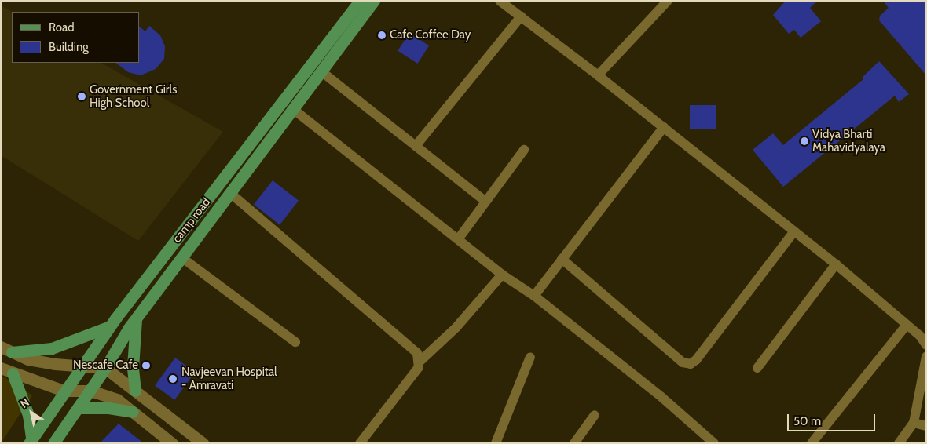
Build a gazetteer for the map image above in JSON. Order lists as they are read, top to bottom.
{
  "streets": {
    "main road": ["camp road"]
  },
  "places": [
    "Cafe Coffee Day",
    "Government Girls High School",
    "Vidya Bharti Mahavidyalaya",
    "Nescafe Cafe",
    "Navjeevan Hospital - Amravati"
  ],
  "legend": ["Road", "Building"],
  "scale_bar": "50 m",
  "north": "top left"
}
